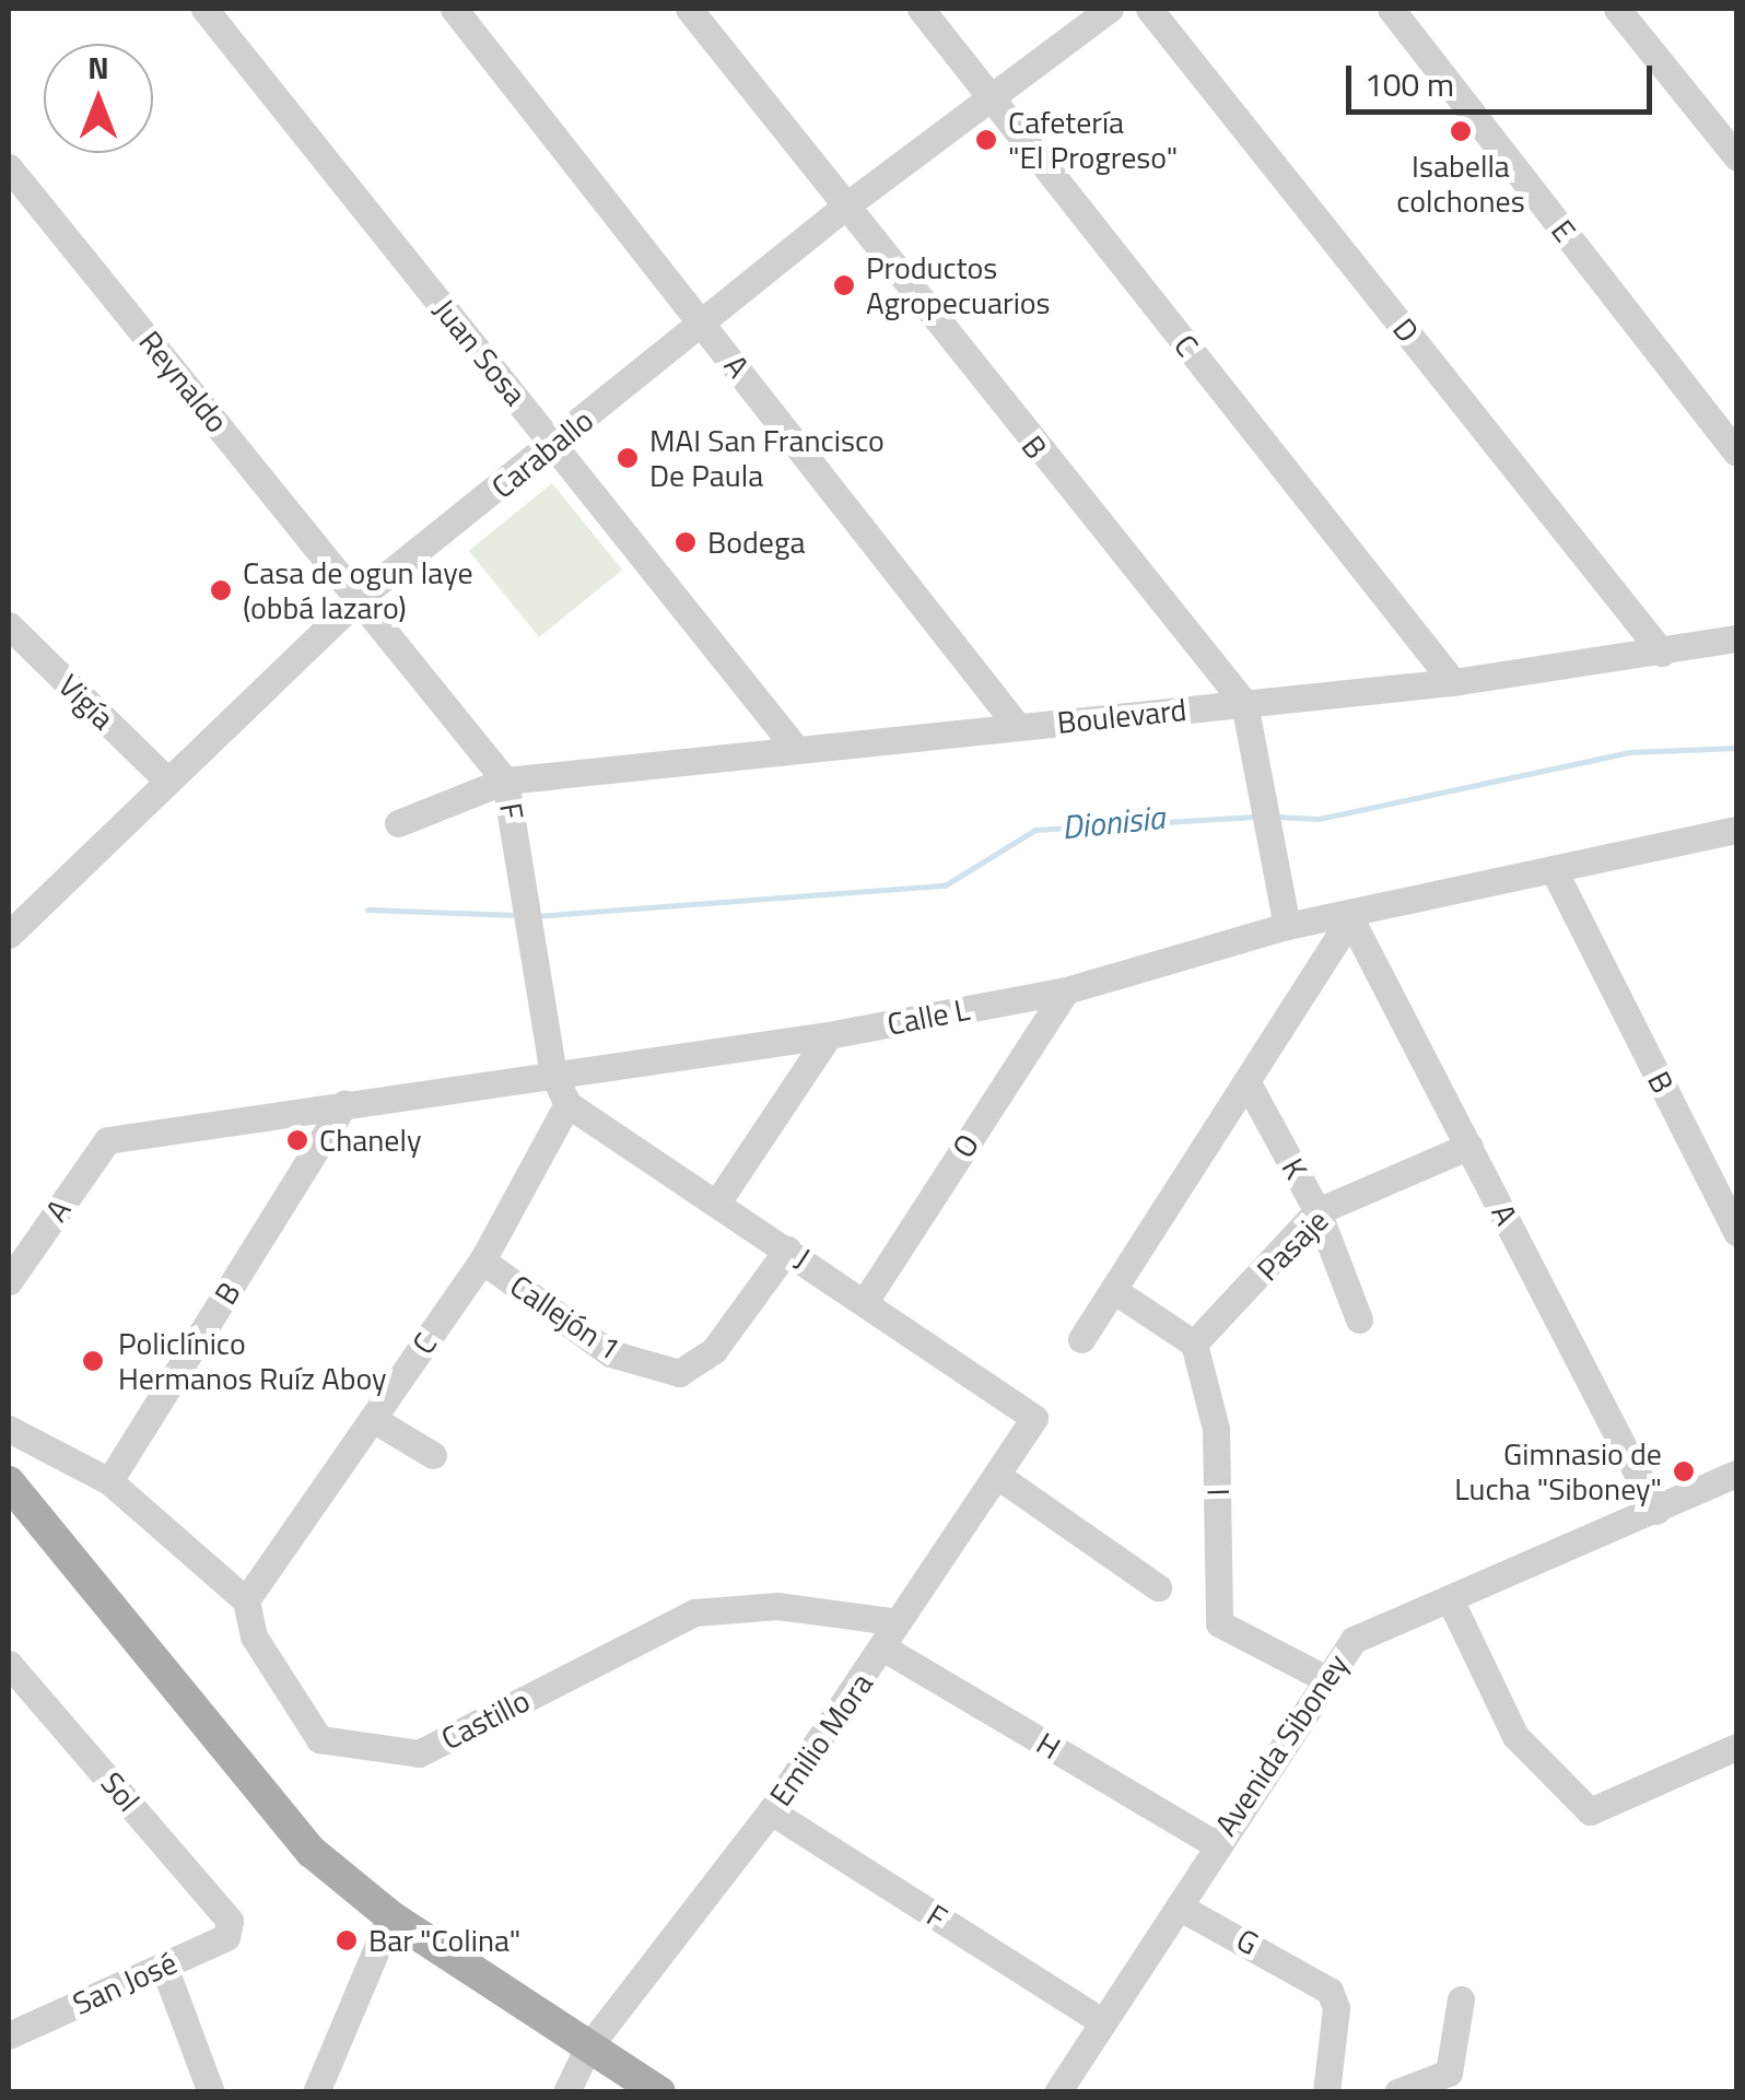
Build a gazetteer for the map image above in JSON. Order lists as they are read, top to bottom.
{
  "streets": {
    "street": [
      "E",
      "D",
      "C",
      "Juan Sosa",
      "A",
      "Reynaldo",
      "B",
      "Caraballo",
      "Vigía",
      "Boulevard",
      "F",
      "Calle L",
      "O",
      "K",
      "Pasaje",
      "J",
      "Callejón 1",
      "I",
      "Castillo",
      "Emilio Mora",
      "Avenida Siboney",
      "H",
      "Sol",
      "G",
      "San José"
    ]
  },
  "crossings": [
    ["D", "Boulevard"],
    ["C", "Caraballo"],
    ["C", "Boulevard"],
    ["C", "J"],
    ["C", "Callejón 1"],
    ["C", "Castillo"],
    ["Juan Sosa", "Caraballo"],
    ["Juan Sosa", "Boulevard"],
    ["A", "Caraballo"],
    ["A", "Boulevard"],
    ["A", "Calle L"],
    ["A", "Pasaje"],
    ["A", "Avenida Siboney"],
    ["Reynaldo", "Caraballo"],
    ["Reynaldo", "F"],
    ["B", "Caraballo"],
    ["B", "Boulevard"],
    ["B", "Calle L"],
    ["Caraballo", "Vigía"],
    ["Caraballo", "F"],
    ["Boulevard", "F"],
    ["F", "Calle L"],
    ["F", "Emilio Mora"],
    ["F", "Avenida Siboney"],
    ["Calle L", "O"],
    ["O", "J"],
    ["K", "Pasaje"],
    ["Pasaje", "I"],
    ["J", "Callejón 1"],
    ["J", "Emilio Mora"],
    ["I", "Avenida Siboney"],
    ["Castillo", "Emilio Mora"],
    ["Castillo", "H"],
    ["Emilio Mora", "H"],
    ["Avenida Siboney", "H"],
    ["Avenida Siboney", "G"],
    ["Sol", "San José"]
  ],
  "water": ["Dionisia"],
  "places": [
    "Isabella colchones",
    "Cafetería \"El Progreso\"",
    "Productos Agropecuarios",
    "MAI San Francisco De Paula",
    "Bodega",
    "Casa de ogun laye (obbá lazaro)",
    "Chanely",
    "Policlínico Hermanos Ruíz Aboy",
    "Gimnasio de Lucha \"Siboney\"",
    "Bar \"Colina\""
  ],
  "scale_bar": "100 m",
  "north": "top"
}
